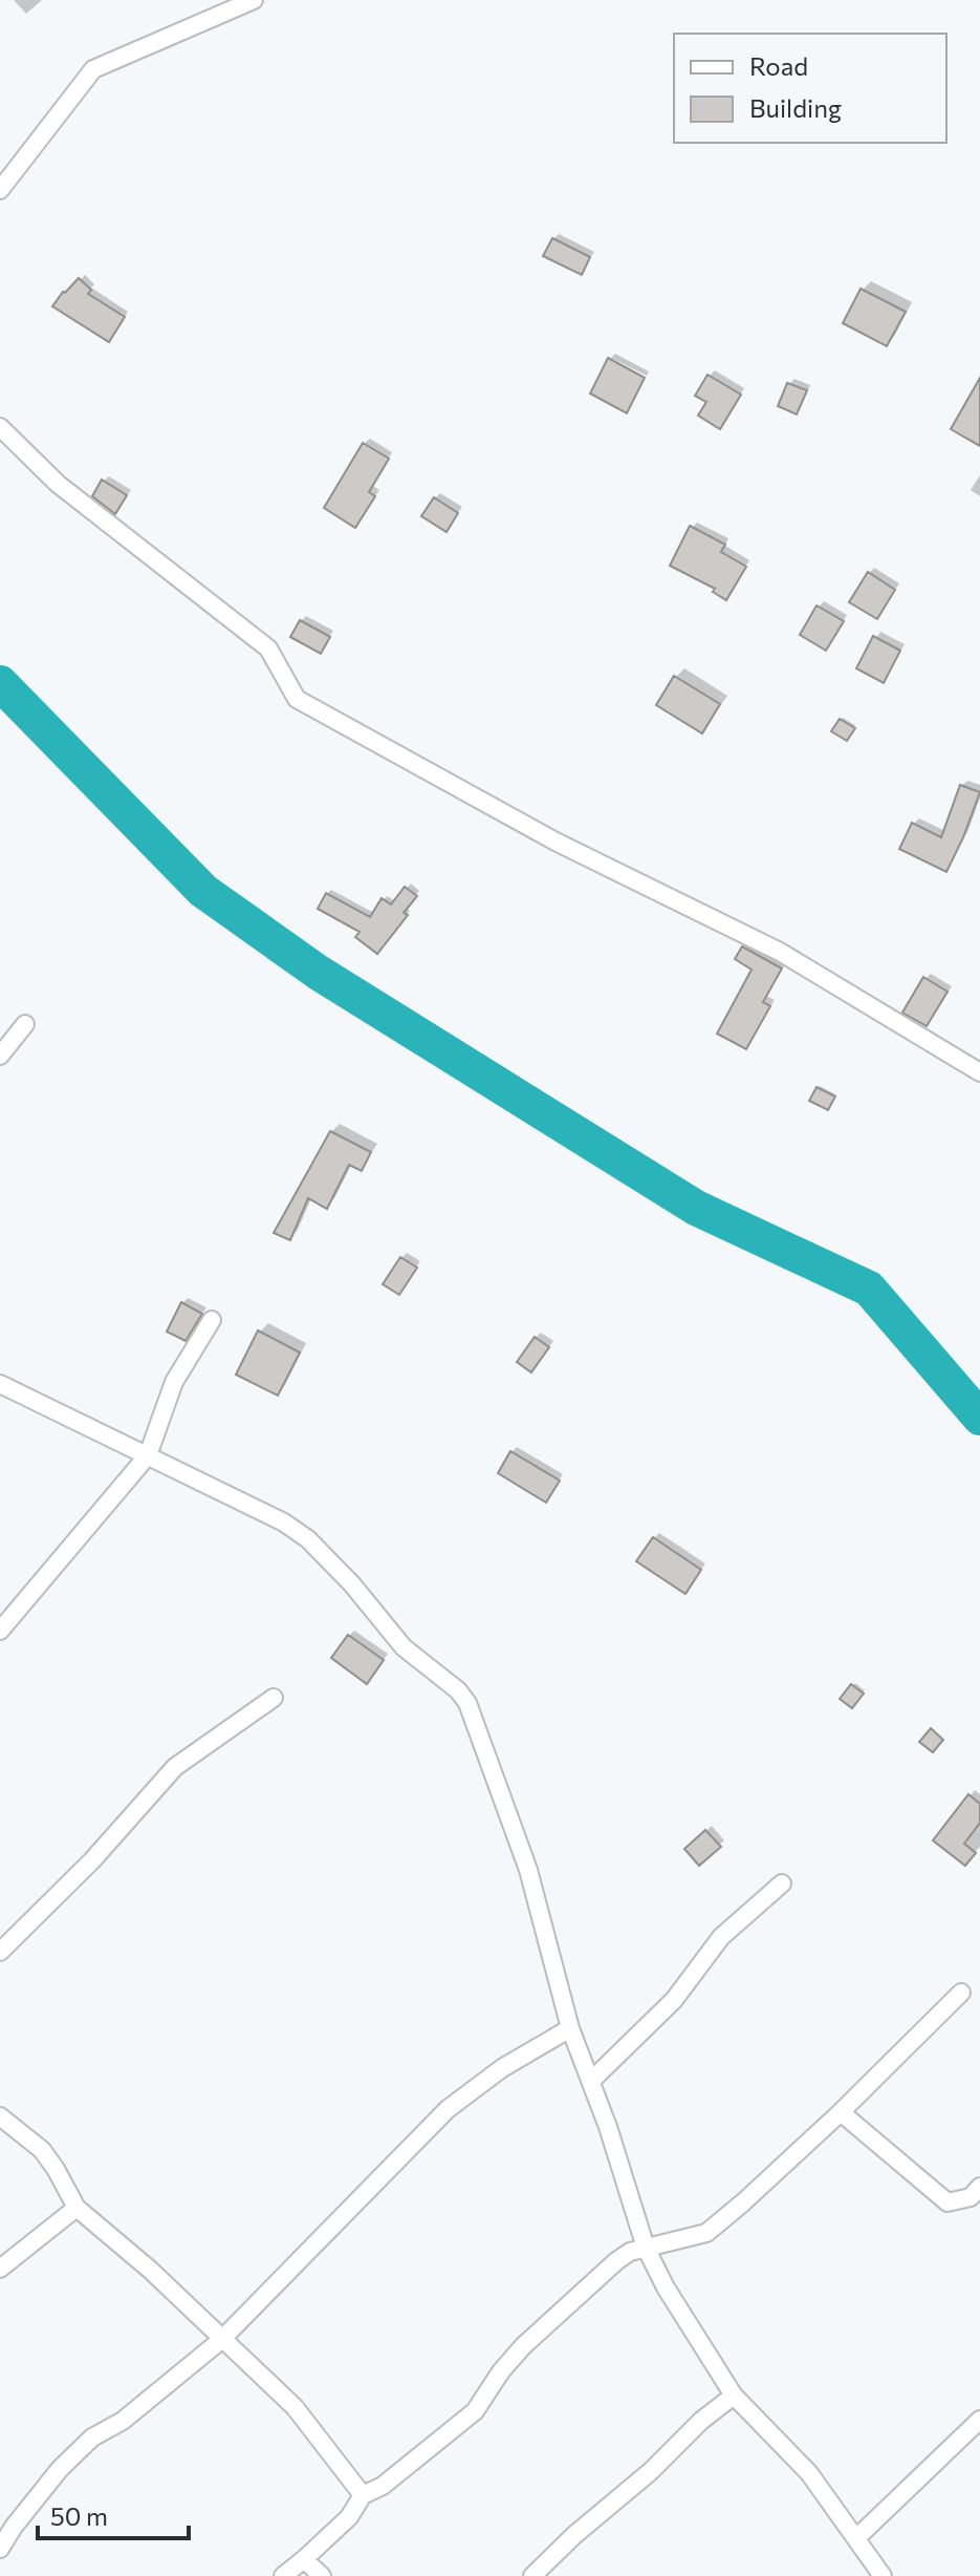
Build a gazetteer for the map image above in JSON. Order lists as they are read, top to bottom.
{
  "legend": ["Road", "Building"],
  "scale_bar": "50 m"
}
